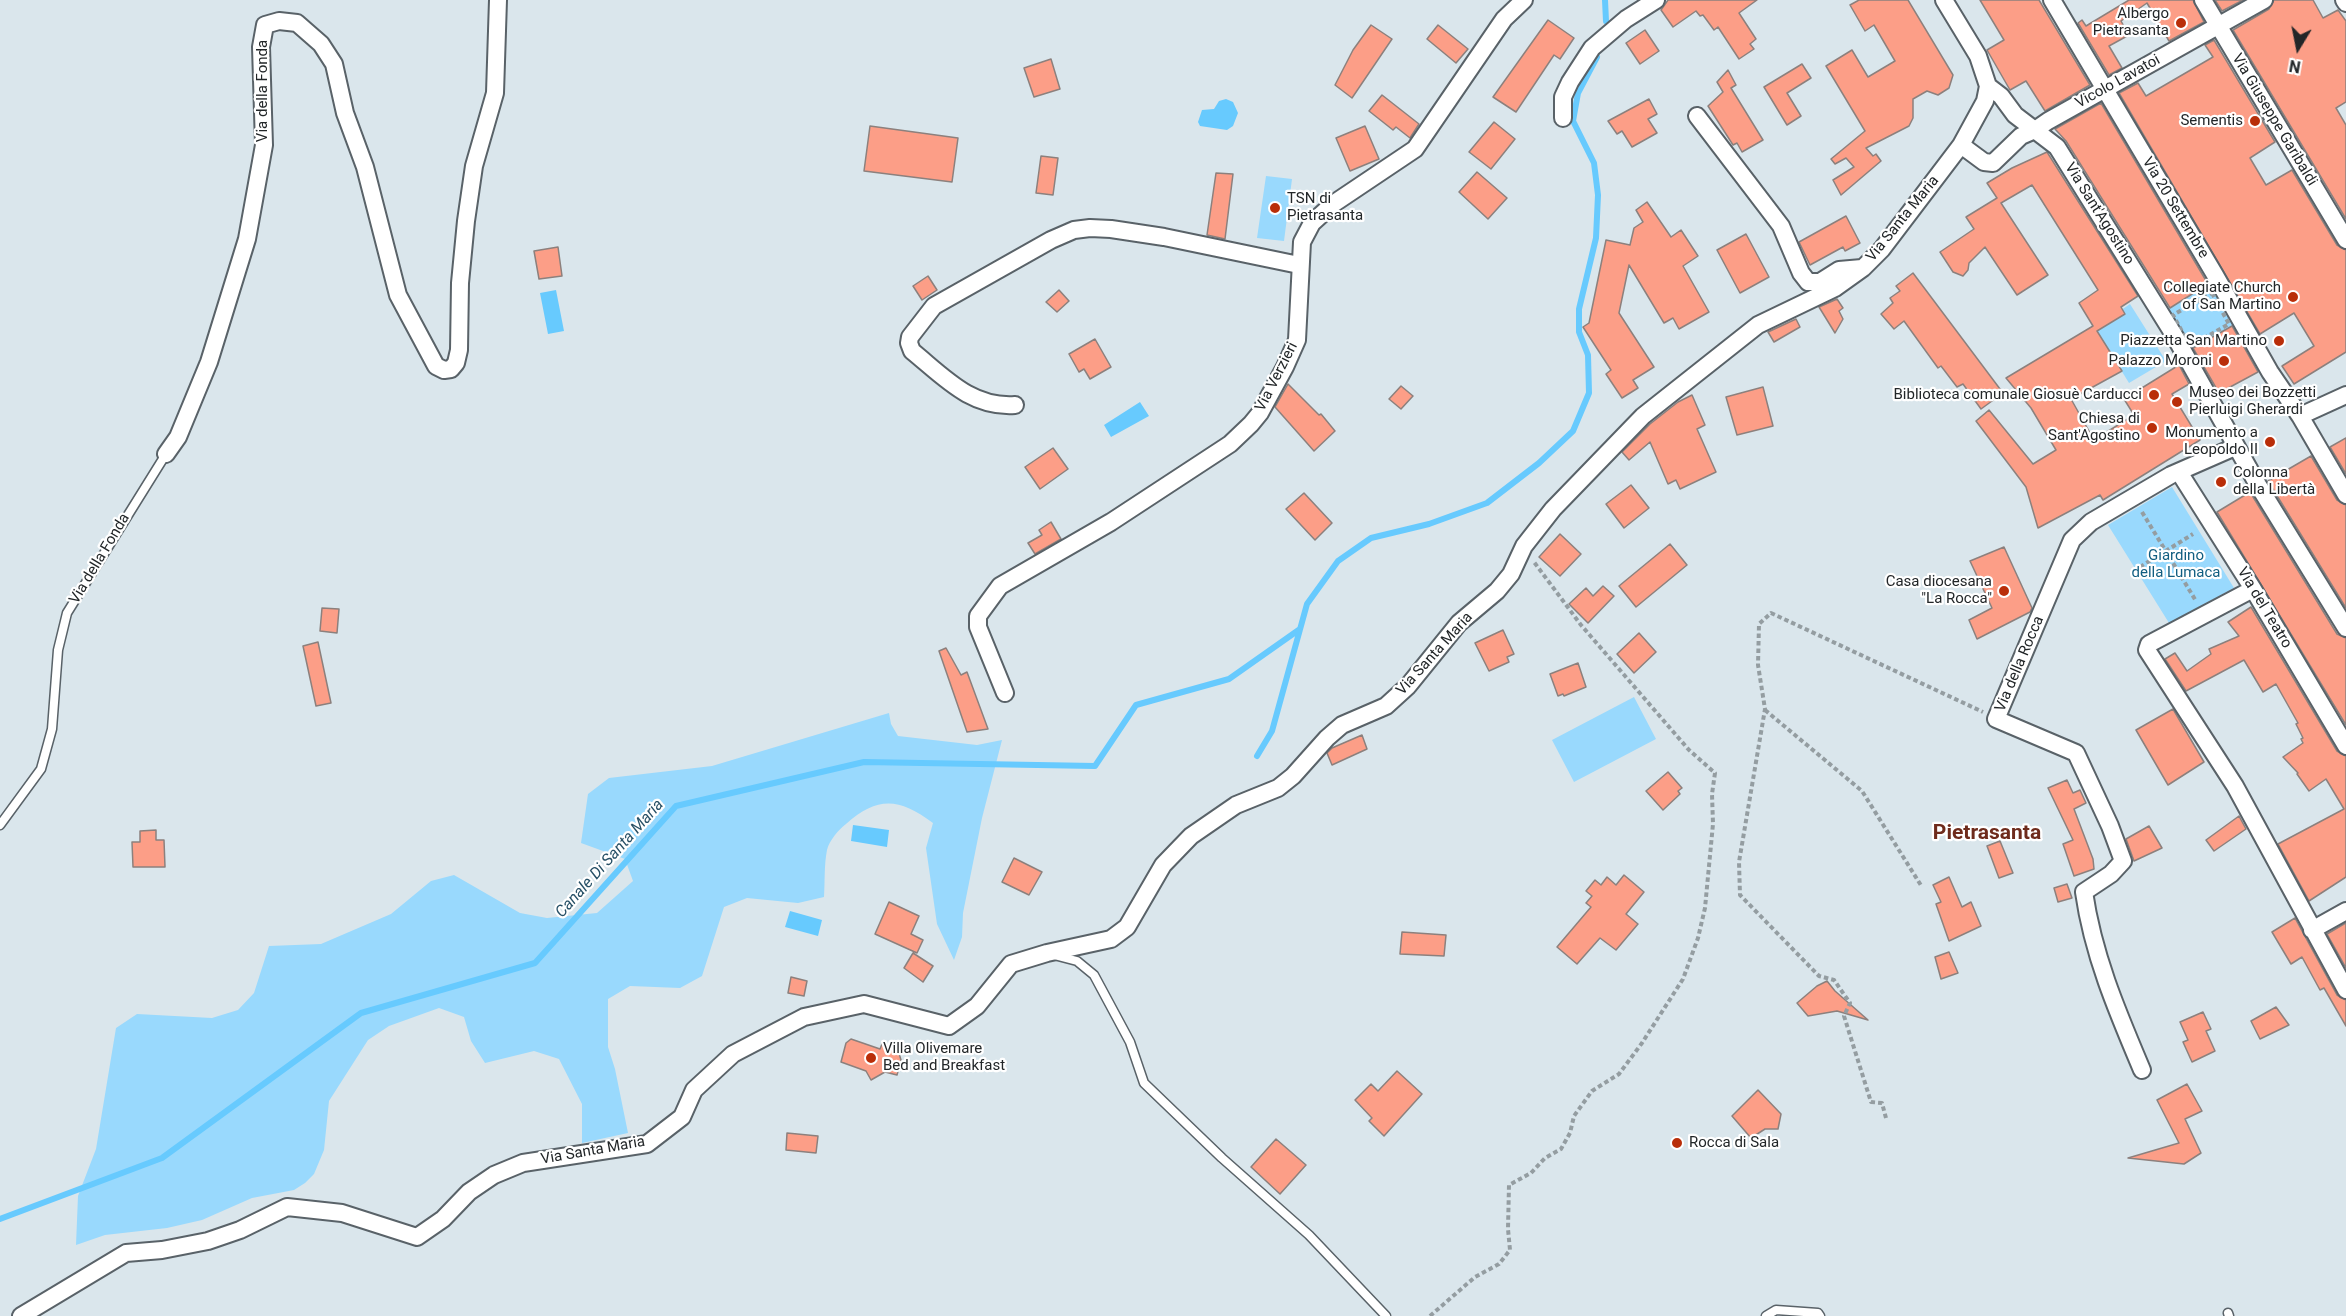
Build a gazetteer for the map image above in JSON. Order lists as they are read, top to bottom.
{
  "streets": {
    "street": [
      "Vicolo Lavatoi",
      "Via della Fonda",
      "Via Giuseppe Garibaldi",
      "Via 20 Settembre",
      "Via Sant'Agostino",
      "Via Santa Maria",
      "Via Verzieri",
      "Via del Teatro",
      "Via della Rocca"
    ]
  },
  "crossings": [
    ["Vicolo Lavatoi", "Via Giuseppe Garibaldi"],
    ["Vicolo Lavatoi", "Via 20 Settembre"],
    ["Vicolo Lavatoi", "Via Sant'Agostino"],
    ["Vicolo Lavatoi", "Via Santa Maria"],
    ["Via Sant'Agostino", "Via Santa Maria"],
    ["Via Sant'Agostino", "Via della Rocca"],
    ["Via del Teatro", "Via della Rocca"]
  ],
  "districts": ["Pietrasanta"],
  "water": ["Canale Di Santa Maria"],
  "parks": ["Giardino della Lumaca"],
  "places": [
    "Albergo Pietrasanta",
    "Sementis",
    "TSN di Pietrasanta",
    "Collegiate Church of San Martino",
    "Piazzetta San Martino",
    "Palazzo Moroni",
    "Biblioteca comunale Giosuè Carducci",
    "Museo dei Bozzetti Pierluigi Gherardi",
    "Chiesa di Sant'Agostino",
    "Monumento a Leopoldo II",
    "Colonna della Libertà",
    "Casa diocesana \"La Rocca\"",
    "Villa Olivemare Bed and Breakfast",
    "Rocca di Sala"
  ],
  "north": "bottom"
}
